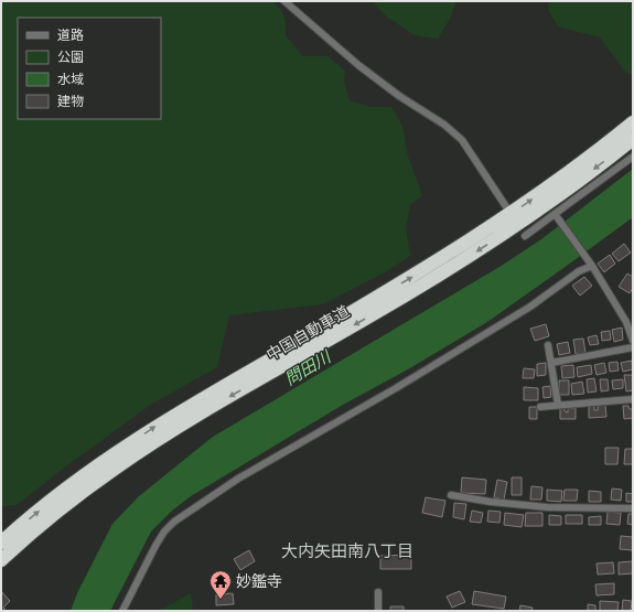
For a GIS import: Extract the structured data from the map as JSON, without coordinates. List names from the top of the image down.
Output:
{
  "streets": {
    "highway": ["中国自動車道"]
  },
  "districts": ["大内矢田南八丁目"],
  "water": ["問田川"],
  "places": {
    "temple": ["妙鑑寺"]
  },
  "legend": [
    "道路",
    "公園",
    "水域",
    "建物"
  ]
}
